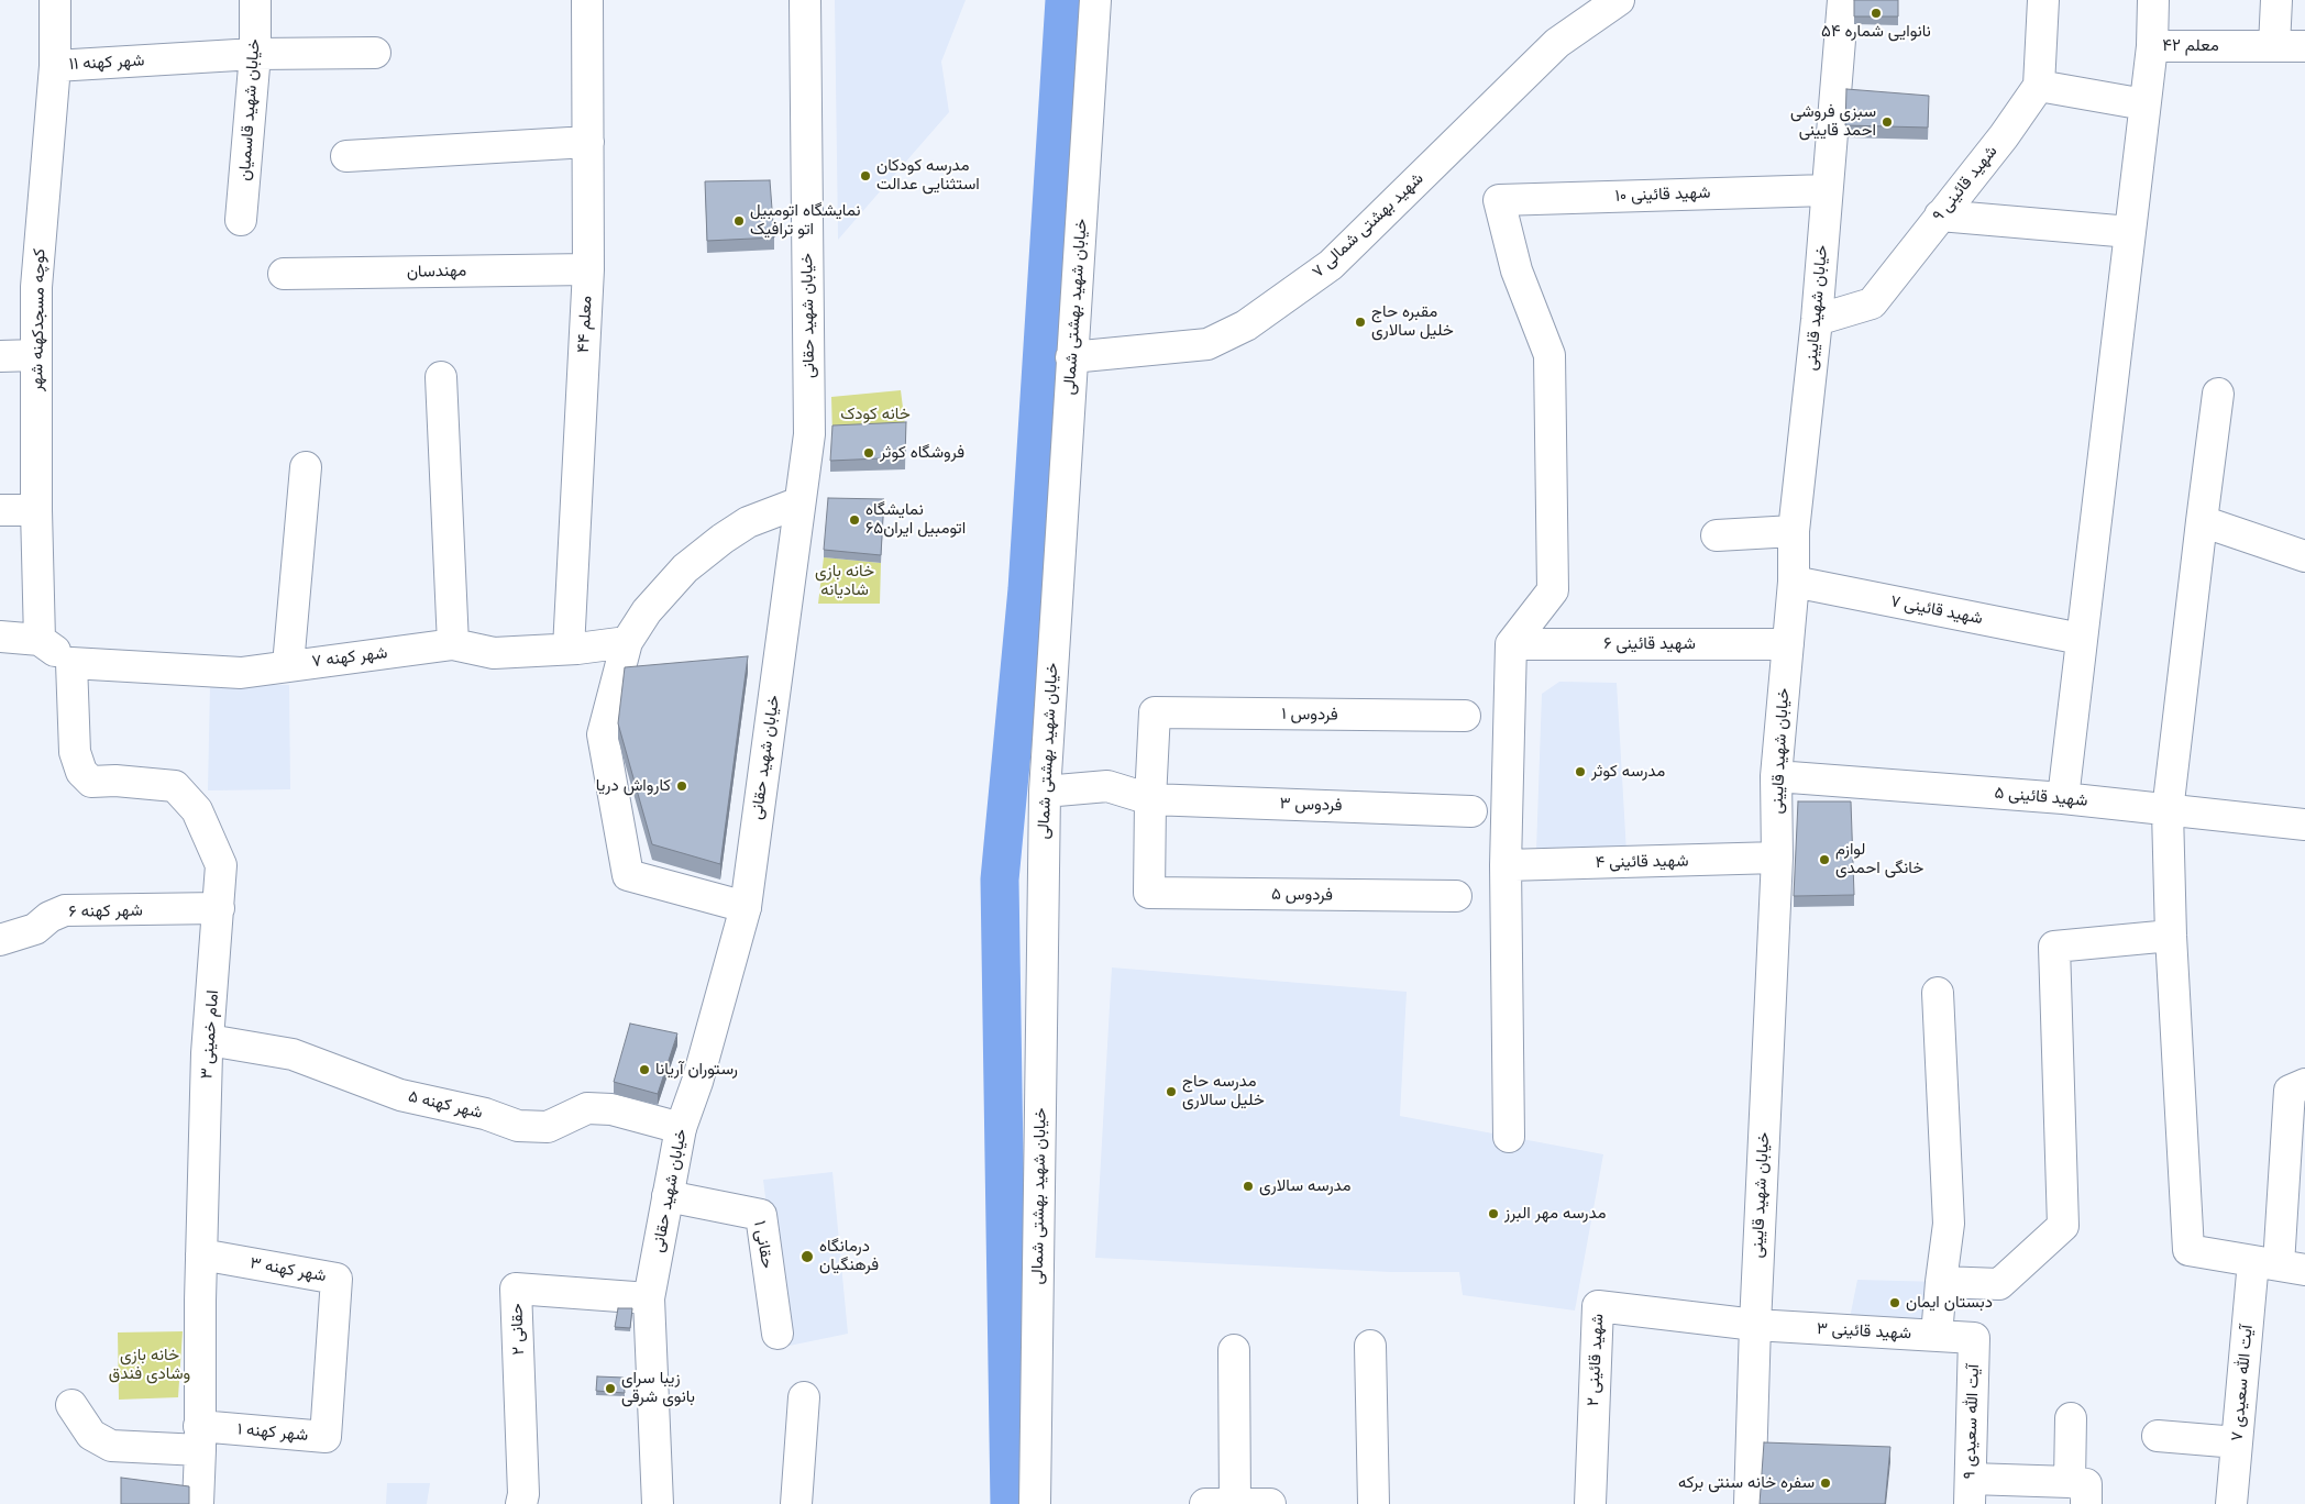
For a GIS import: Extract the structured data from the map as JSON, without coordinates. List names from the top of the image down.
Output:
{
  "streets": {
    "street": [
      "معلم ۴۲",
      "شهر کهنه ۱۱",
      "خیابان شهید قاسمیان",
      "شهید قائینی ۹",
      "شهید قائینی ۱۰",
      "شهید بهشتی شمالی ۷",
      "مهندسان",
      "خیابان شهید بهشتی شمالی",
      "خیابان شهید قایینی",
      "خیابان شهید حقانی",
      "کوچه مسجدکهنه شهر",
      "معلم ۴۴",
      "شهید قائینی ۷",
      "شهید قائینی ۶",
      "شهر کهنه ۷",
      "فردوس ۱",
      "شهید قائینی ۵",
      "فردوس ۳",
      "شهید قائینی ۴",
      "فردوس ۵",
      "شهر کهنه ۶",
      "امام خمینی ۳",
      "شهر کهنه ۵",
      "حقانی ۱",
      "شهر کهنه ۳",
      "حقانی ۲",
      "شهید قائینی ۳",
      "شهید قائینی ۲",
      "آیت الله سعیدی ۷",
      "آیت الله سعیدی ۹",
      "شهر کهنه ۱"
    ]
  },
  "crossings": [
    ["شهر کهنه ۱۱", "خیابان شهید قاسمیان"],
    ["شهر کهنه ۱۱", "کوچه مسجدکهنه شهر"],
    ["شهید قائینی ۹", "خیابان شهید قایینی"],
    ["شهید قائینی ۱۰", "خیابان شهید قایینی"],
    ["شهید قائینی ۱۰", "شهید قائینی ۶"],
    ["شهید بهشتی شمالی ۷", "خیابان شهید بهشتی شمالی"],
    ["مهندسان", "معلم ۴۴"],
    ["خیابان شهید بهشتی شمالی", "فردوس ۳"],
    ["خیابان شهید قایینی", "شهید قائینی ۷"],
    ["خیابان شهید قایینی", "شهید قائینی ۶"],
    ["خیابان شهید قایینی", "شهید قائینی ۵"],
    ["خیابان شهید قایینی", "شهید قائینی ۴"],
    ["خیابان شهید قایینی", "شهید قائینی ۳"],
    ["خیابان شهید قایینی", "شهید قائینی ۲"],
    ["خیابان شهید حقانی", "شهر کهنه ۵"],
    ["خیابان شهید حقانی", "حقانی ۱"],
    ["خیابان شهید حقانی", "حقانی ۲"],
    ["معلم ۴۴", "شهر کهنه ۷"],
    ["شهر کهنه ۷", "امام خمینی ۳"],
    ["فردوس ۱", "فردوس ۳"],
    ["فردوس ۱", "فردوس ۵"],
    ["فردوس ۳", "فردوس ۵"],
    ["شهر کهنه ۶", "امام خمینی ۳"],
    ["امام خمینی ۳", "شهر کهنه ۵"],
    ["امام خمینی ۳", "شهر کهنه ۳"],
    ["امام خمینی ۳", "شهر کهنه ۱"],
    ["شهر کهنه ۳", "شهر کهنه ۱"],
    ["شهید قائینی ۳", "شهید قائینی ۲"],
    ["شهید قائینی ۳", "آیت الله سعیدی ۹"]
  ],
  "parks": ["خانه کودک", "خانه بازی شادیانه", "خانه بازی وشادی فندق"],
  "places": [
    "نانوایی شماره ۵۴",
    "سبزی فروشی احمد قایینی",
    "مدرسه کودکان استثنایی عدالت",
    "نمایشگاه اتومبیل اتو ترافیک",
    "مقبره حاج خلیل سالاری",
    "فروشگاه کوثر",
    "نمایشگاه اتومبیل ایران۶۵",
    "مدرسه کوثر",
    "کارواش دریا",
    "لوازم خانگی احمدی",
    "رستوران آریانا",
    "مدرسه حاج خلیل سالاری",
    "مدرسه سالاری",
    "مدرسه مهر البرز",
    "درمانگاه فرهنگیان",
    "دبستان ایمان",
    "زیبا سرای بانوی شرقی",
    "سفره خانه سنتی برکه"
  ]
}
